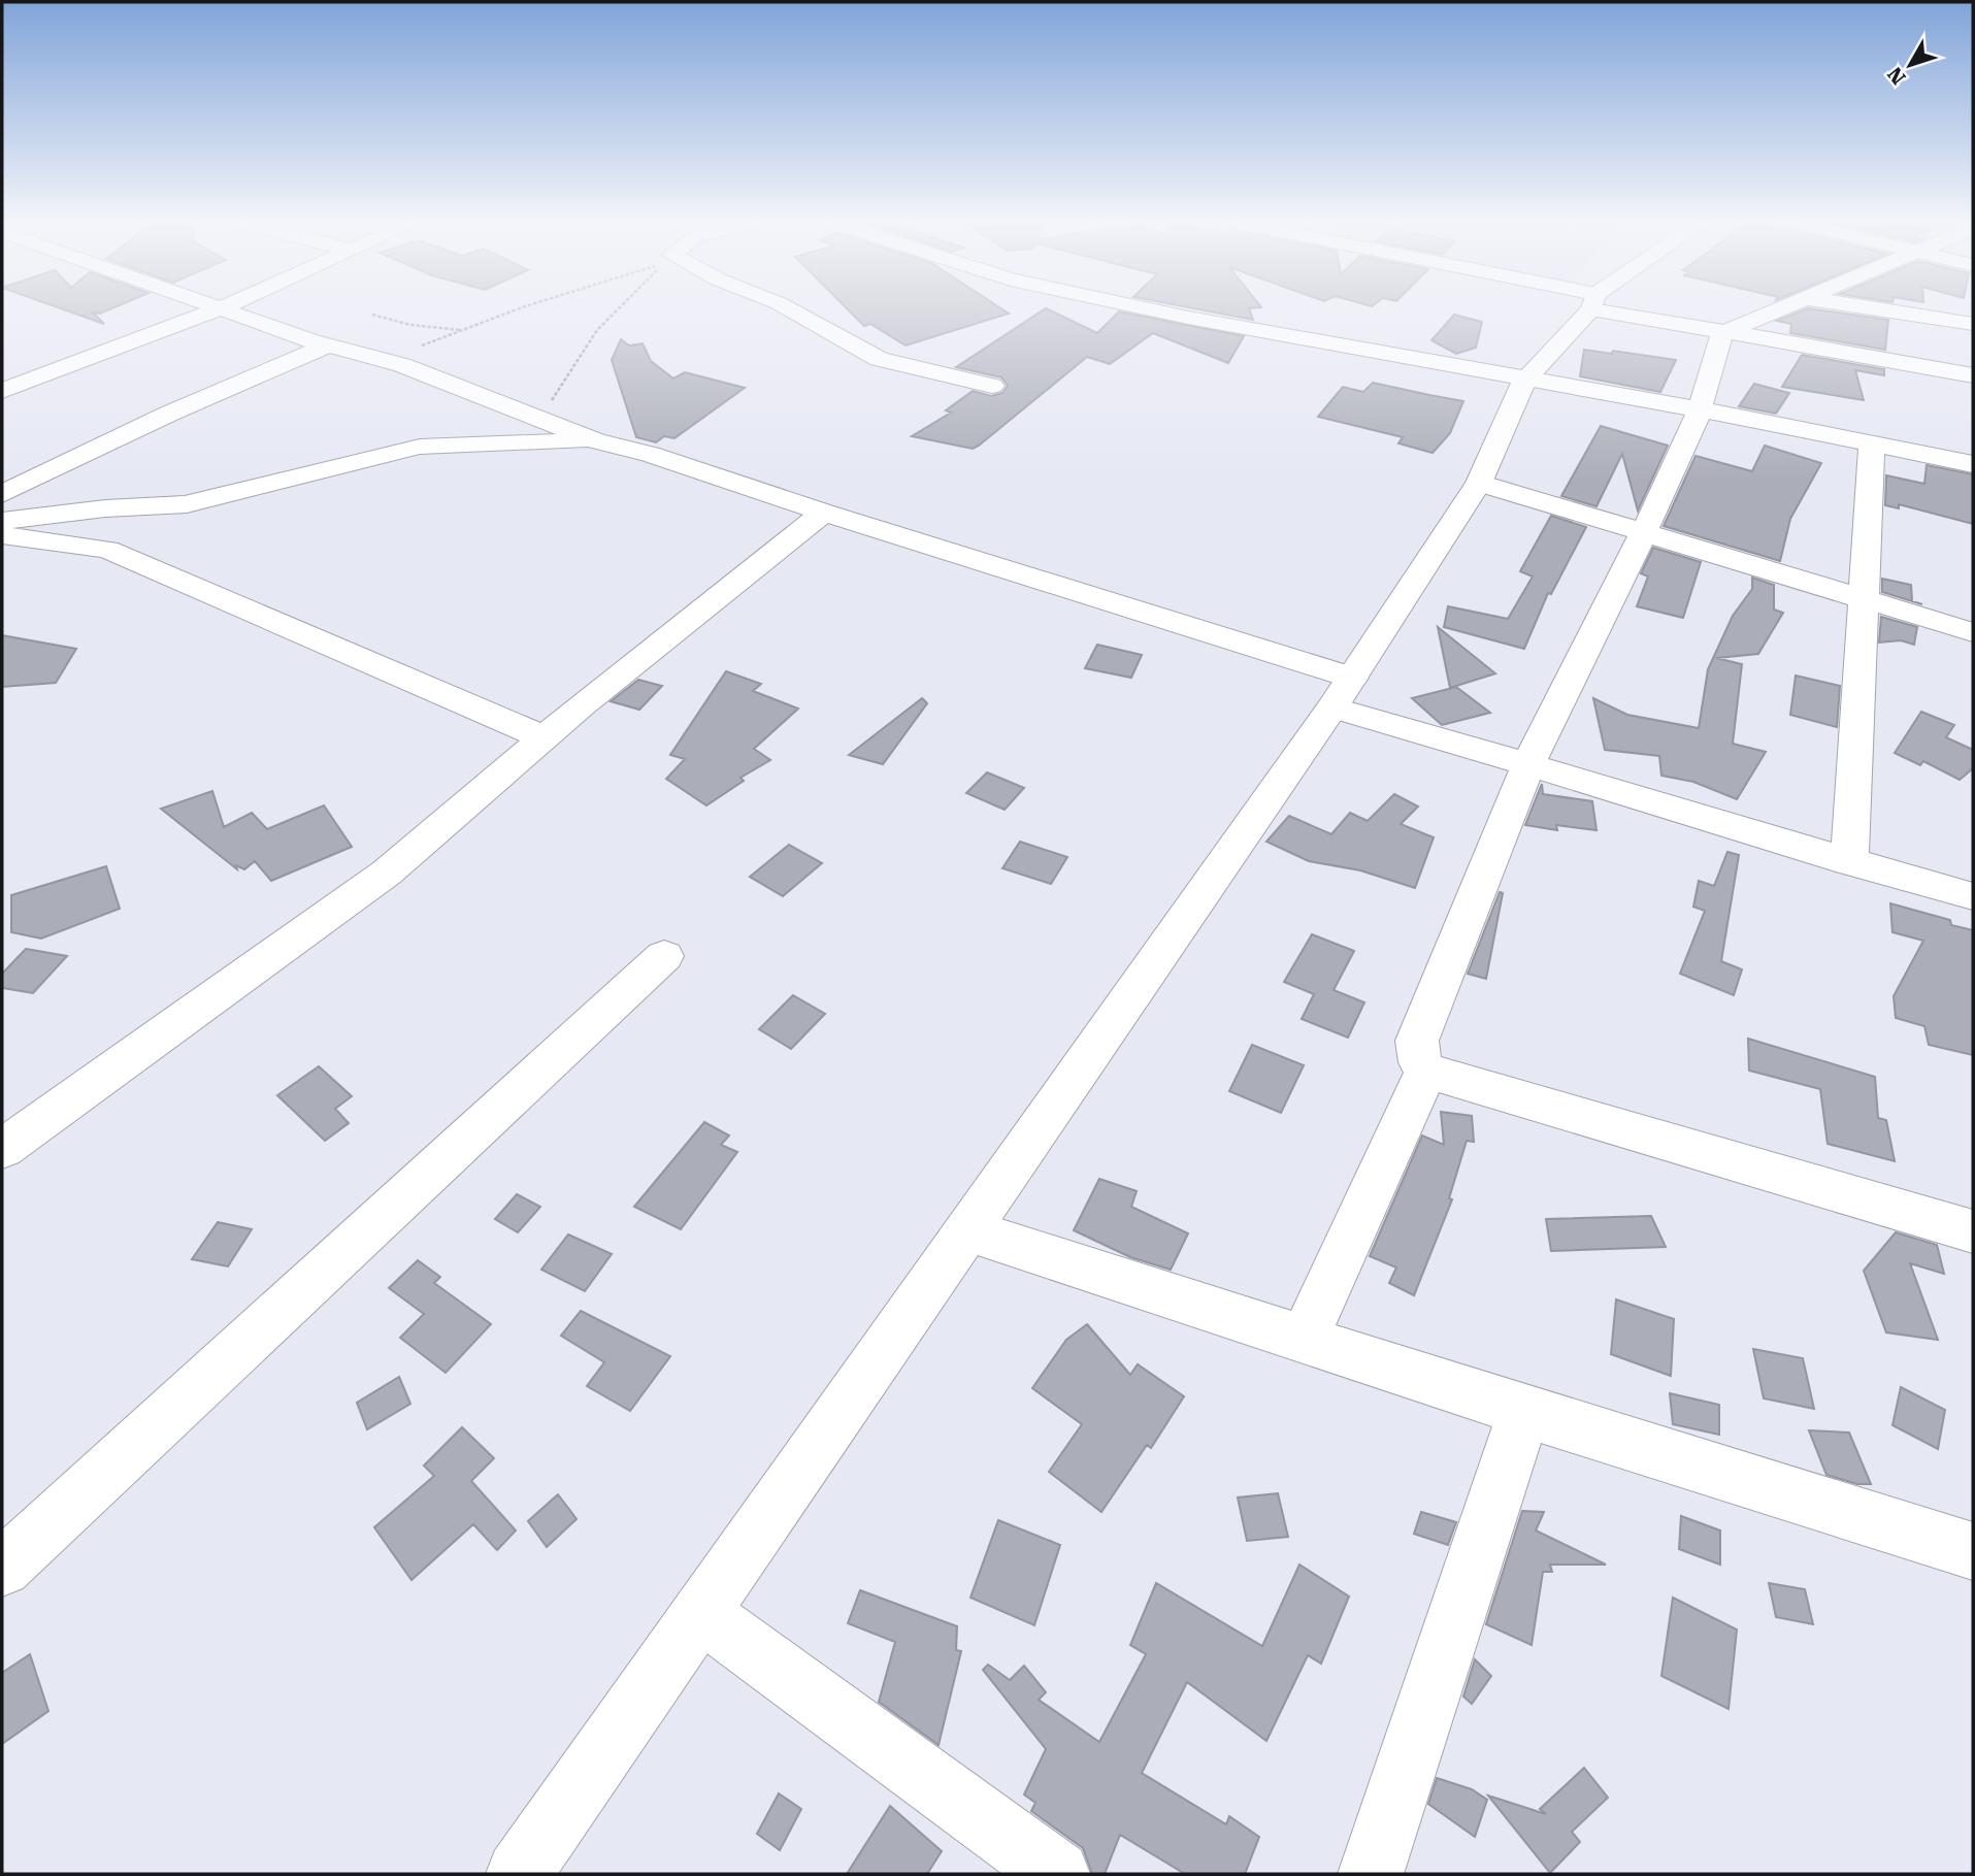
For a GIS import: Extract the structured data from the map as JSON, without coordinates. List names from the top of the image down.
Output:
{
  "north": "bottom left"
}
